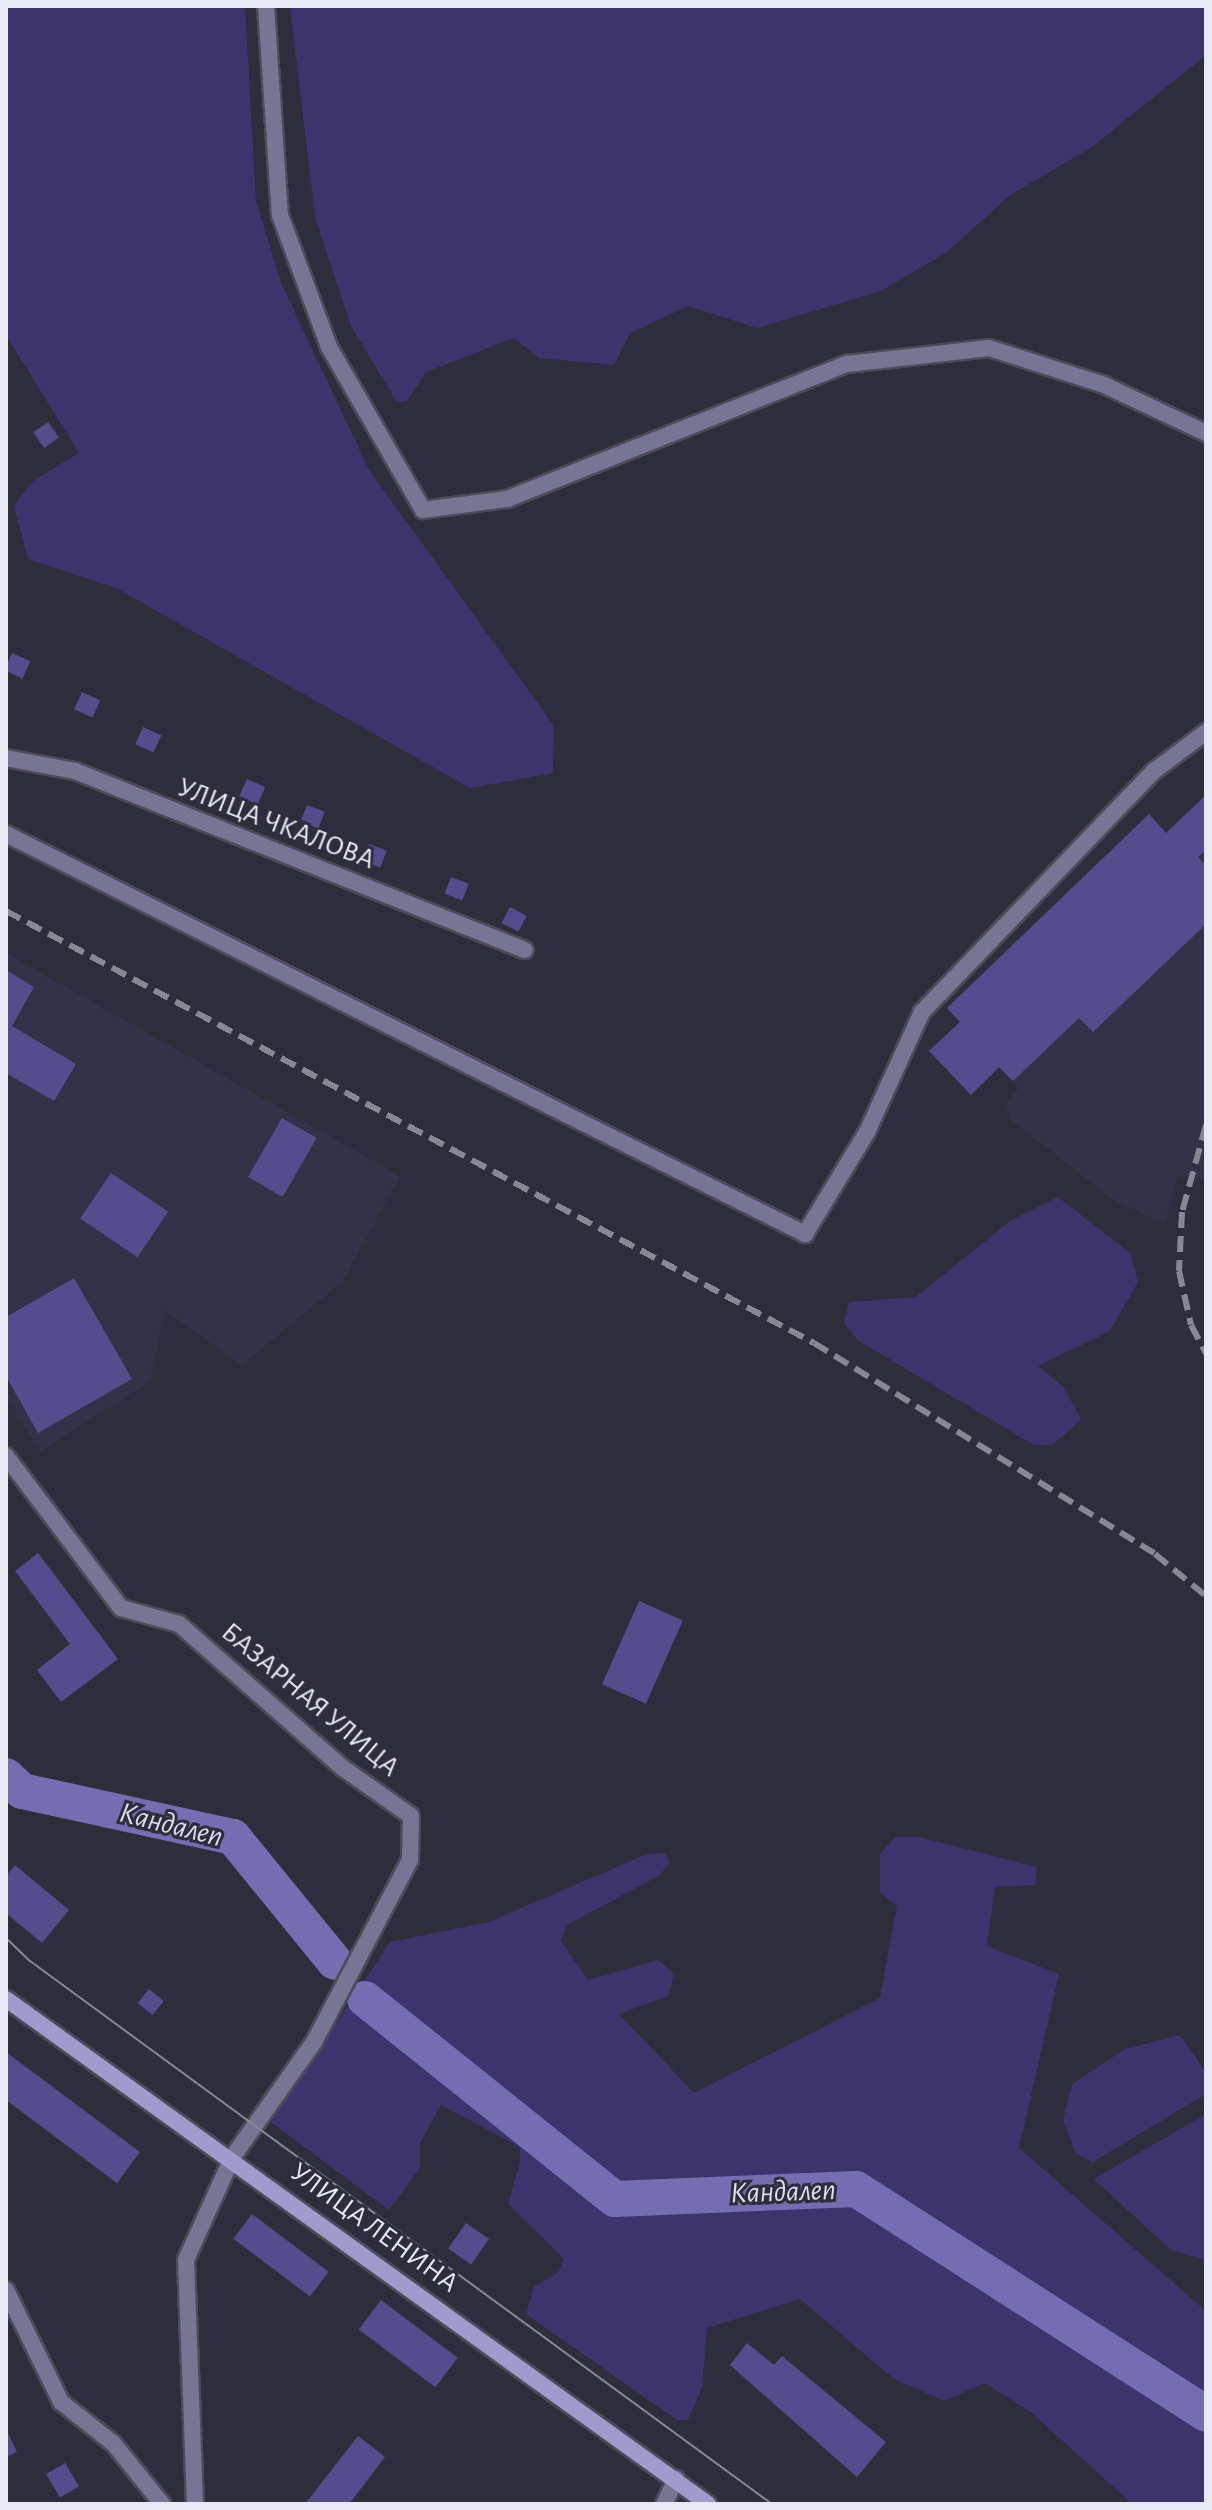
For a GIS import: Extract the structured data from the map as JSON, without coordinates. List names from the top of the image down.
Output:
{
  "streets": {
    "main road": ["УЛИЦА ЛЕНИНА"],
    "street": ["УЛИЦА ЧКАЛОВА", "БАЗАРНАЯ УЛИЦА"]
  },
  "crossings": [
    ["БАЗАРНАЯ УЛИЦА", "УЛИЦА ЛЕНИНА"]
  ],
  "water": ["Кандалеп"]
}
